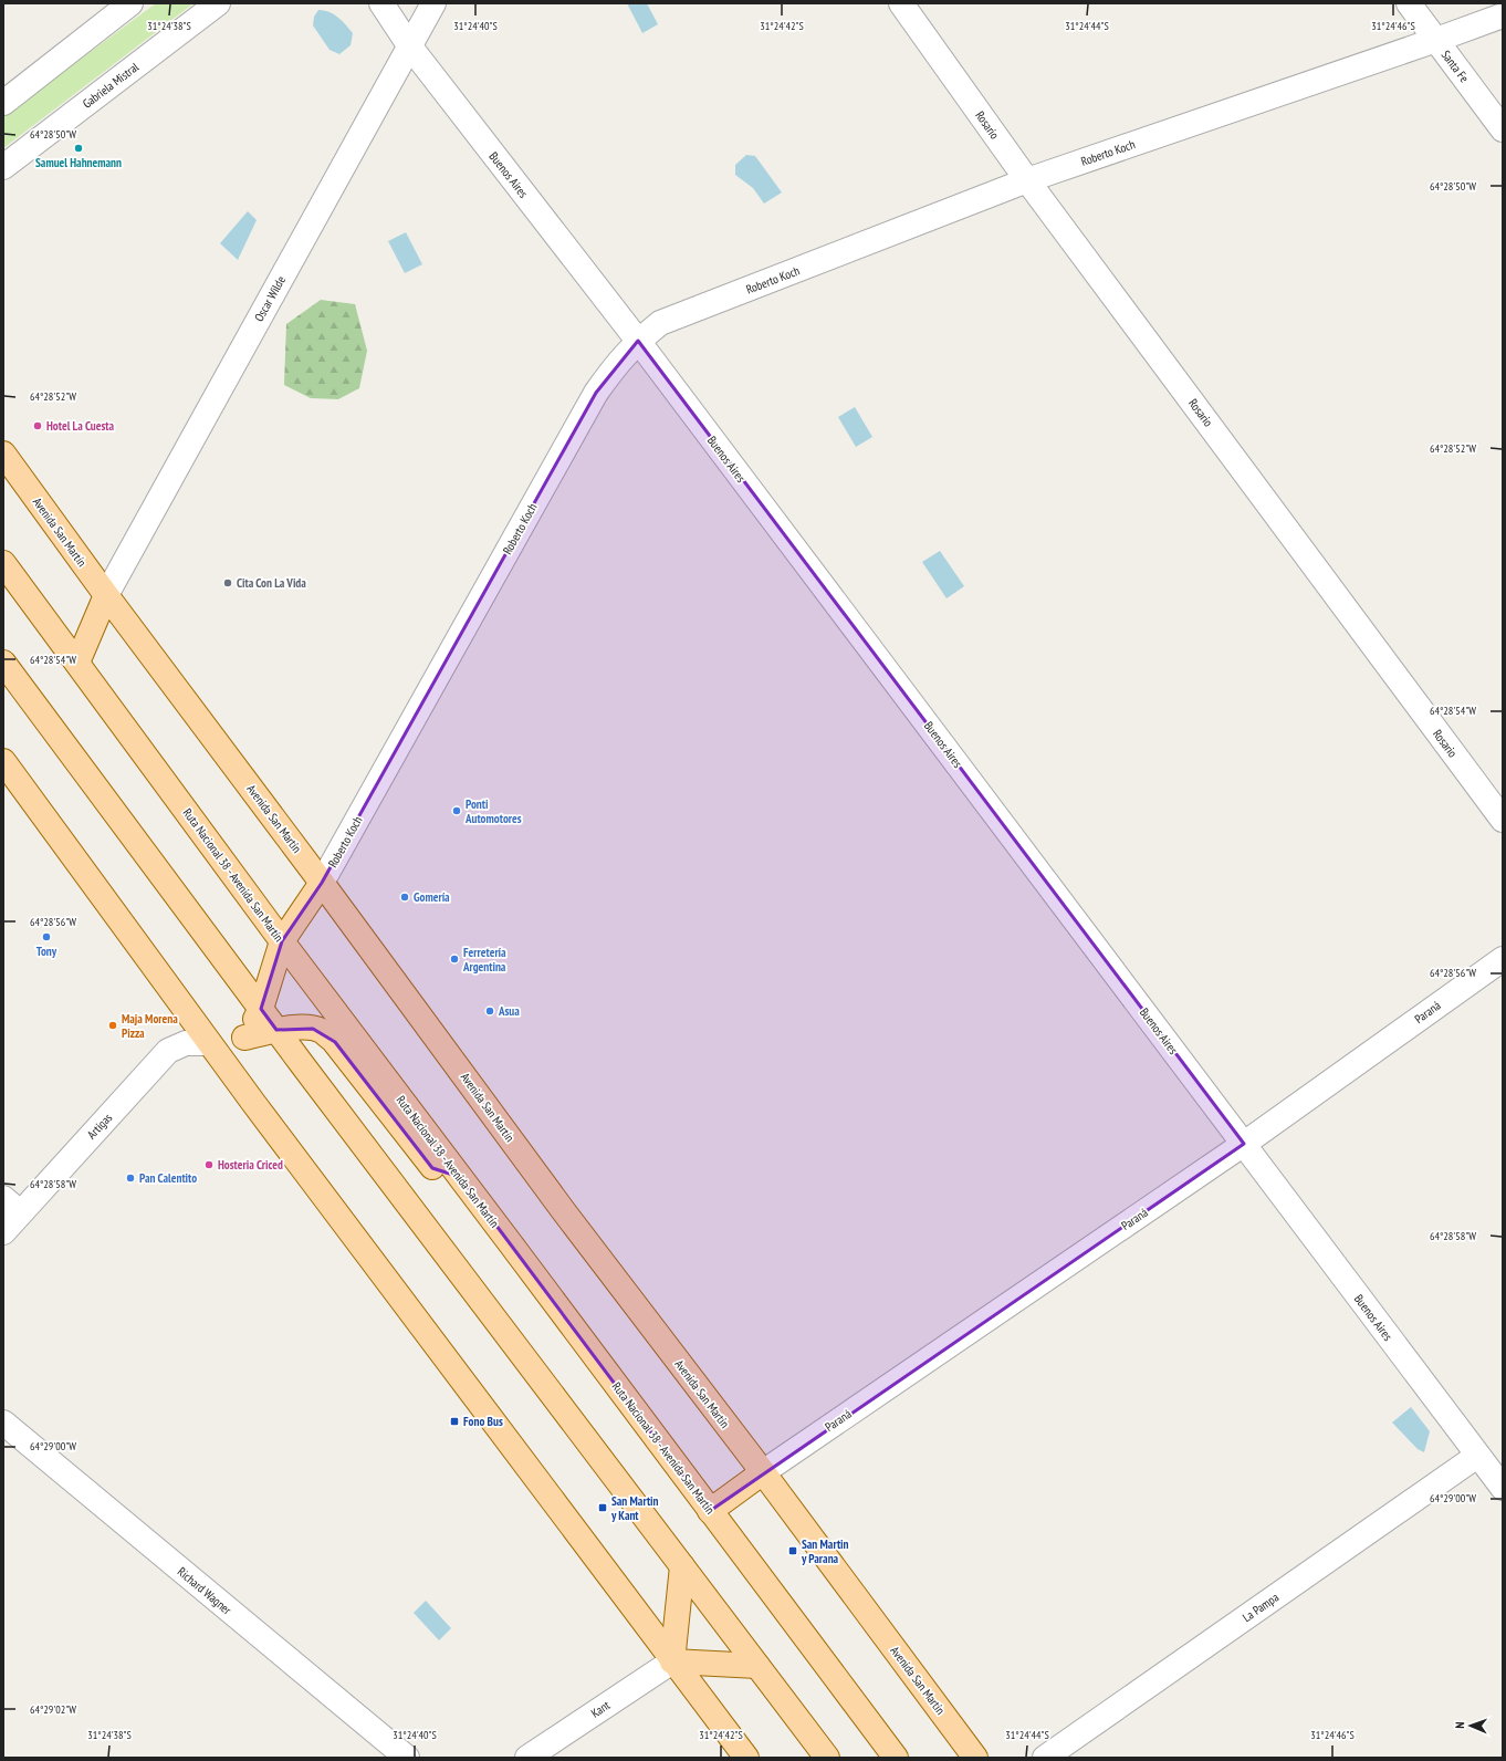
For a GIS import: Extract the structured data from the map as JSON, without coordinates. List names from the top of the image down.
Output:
{
  "streets": {
    "main road": ["Avenida San Martín", "Ruta Nacional 38 - Avenida San Martín"],
    "street": [
      "Santa Fe",
      "Gabriela Mistral",
      "Rosario",
      "Roberto Koch",
      "Buenos Aires",
      "Oscar Wilde",
      "Paraná",
      "Artigas",
      "Richard Wagner",
      "La Pampa",
      "Kant"
    ]
  },
  "crossings": [
    ["Santa Fe", "Roberto Koch"],
    ["Rosario", "Roberto Koch"],
    ["Roberto Koch", "Buenos Aires"],
    ["Roberto Koch", "Avenida San Martín"],
    ["Buenos Aires", "Oscar Wilde"],
    ["Buenos Aires", "Paraná"],
    ["Buenos Aires", "La Pampa"],
    ["Oscar Wilde", "Avenida San Martín"],
    ["Avenida San Martín", "Paraná"]
  ],
  "places": {
    "other": [
      "Samuel Hahnemann",
      "Hotel La Cuesta",
      "Cita Con La Vida",
      "Ponti Automotores",
      "Gomería",
      "Tony",
      "Ferretería Argentina",
      "Asua",
      "Maja Morena Pizza",
      "Hosteria Criced",
      "Pan Calentito"
    ],
    "transit": ["Fono Bus", "San Martin y Kant", "San Martin y Parana"]
  },
  "north": "left",
  "coordinates": [
    "31°24'38\"S",
    "31°24'40\"S",
    "31°24'42\"S",
    "31°24'44\"S",
    "31°24'46\"S",
    "64°28'50\"W",
    "64°28'52\"W",
    "64°28'54\"W",
    "64°28'56\"W",
    "64°28'58\"W",
    "64°29'00\"W",
    "64°29'02\"W"
  ]
}
